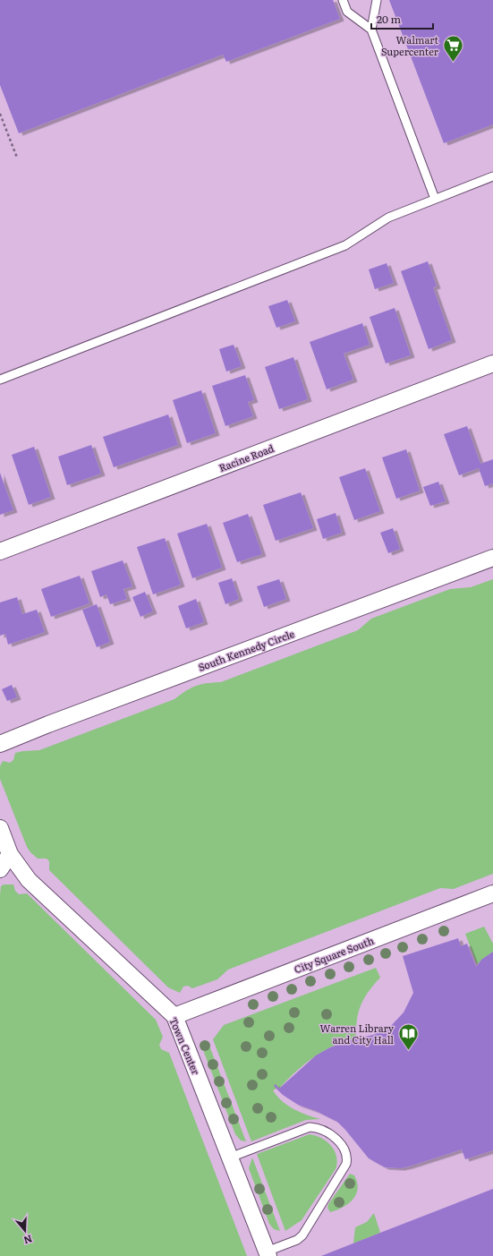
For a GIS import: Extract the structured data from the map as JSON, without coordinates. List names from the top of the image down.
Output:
{
  "streets": {
    "street": [
      "Racine Road",
      "South Kennedy Circle",
      "City Square South",
      "Town Center"
    ]
  },
  "crossings": [
    ["City Square South", "Town Center"]
  ],
  "places": {
    "supermarket": ["Walmart Supercenter"],
    "library": ["Warren Library and City Hall"]
  },
  "scale_bar": "20 m",
  "north": "bottom"
}
